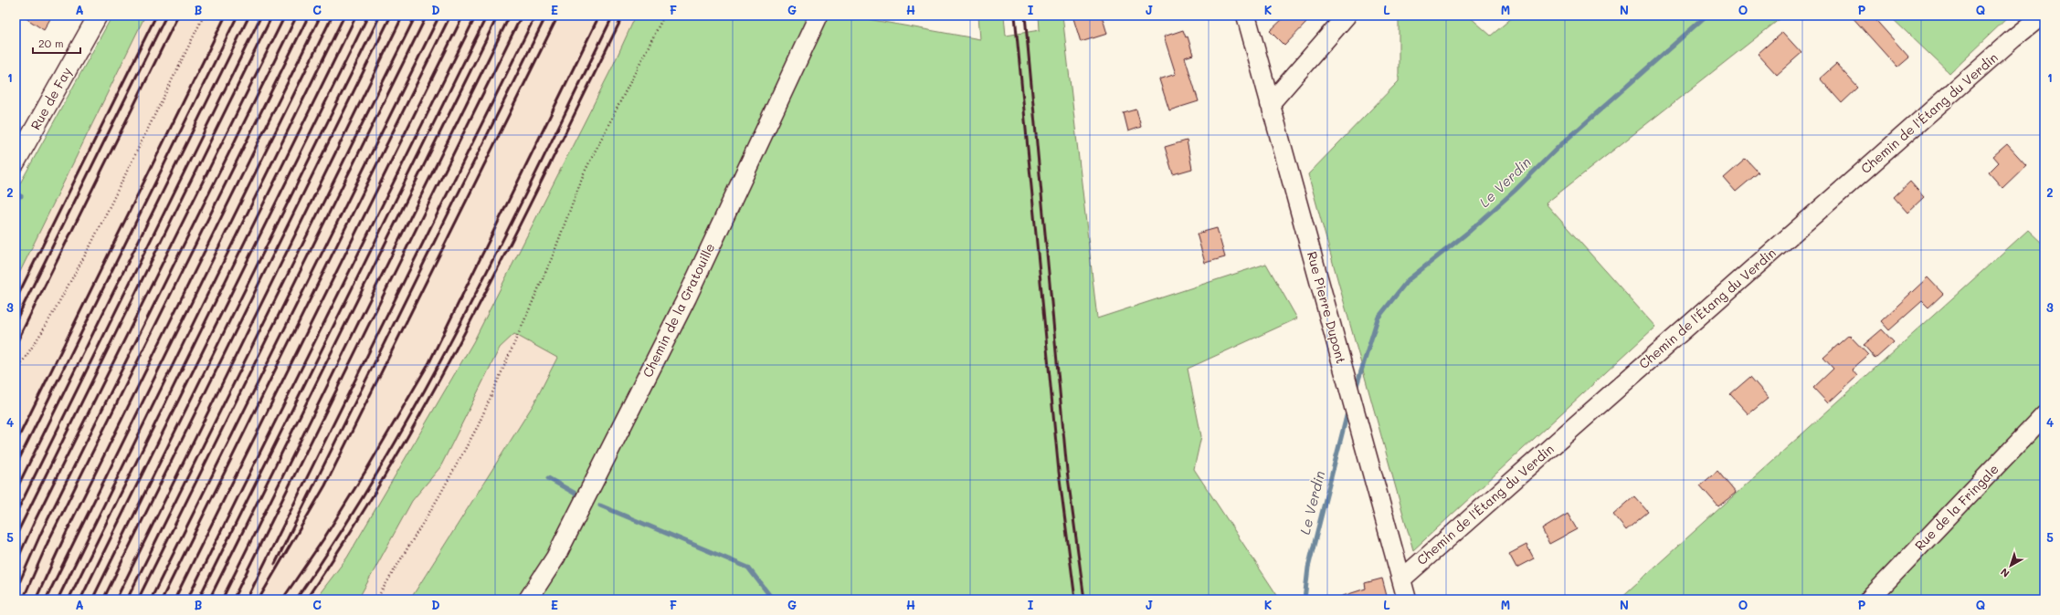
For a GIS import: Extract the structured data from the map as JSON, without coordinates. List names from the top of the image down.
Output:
{
  "streets": {
    "street": [
      "Rue de Fay",
      "Chemin de l'Étang du Verdin",
      "Rue Pierre Dupont",
      "Chemin de la Gratouille",
      "Rue de la Fringale"
    ]
  },
  "crossings": [
    ["Chemin de l'Étang du Verdin", "Rue Pierre Dupont"]
  ],
  "water": ["Le Verdin"],
  "scale_bar": "20 m",
  "north": "bottom left",
  "grid": {
    "columns": [
      "A",
      "B",
      "C",
      "D",
      "E",
      "F",
      "G",
      "H",
      "I",
      "J",
      "K",
      "L",
      "M",
      "N",
      "O",
      "P",
      "Q"
    ],
    "rows": [
      "1",
      "2",
      "3",
      "4",
      "5"
    ]
  }
}
